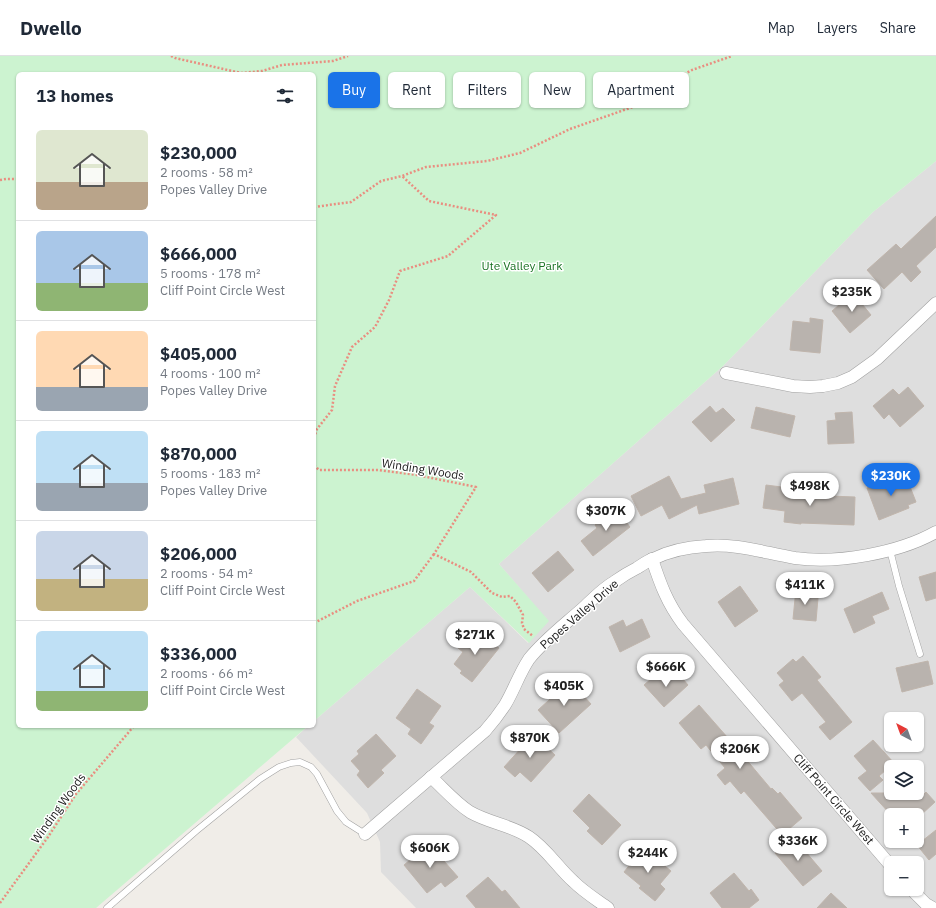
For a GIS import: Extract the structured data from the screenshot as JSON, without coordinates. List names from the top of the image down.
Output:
{
  "streets": {
    "street": ["Popes Valley Drive", "Cliff Point Circle West"],
    "path": ["Winding Woods"]
  },
  "crossings": [
    ["Popes Valley Drive", "Cliff Point Circle West"]
  ],
  "parks": ["Ute Valley Park"],
  "north": "top left",
  "page": {
    "header": "Dwello",
    "nav": ["Map", "Layers", "Share"],
    "chip": [
      "Buy",
      "Rent",
      "Filters",
      "New",
      "Apartment"
    ],
    "heading": "13 homes",
    "list": [
      {
        "name": "$230,000",
        "note": "2 rooms · 58 m² · Popes Valley Drive"
      },
      {
        "name": "$666,000",
        "note": "5 rooms · 178 m² · Cliff Point Circle West"
      },
      {
        "name": "$405,000",
        "note": "4 rooms · 100 m² · Popes Valley Drive"
      },
      {
        "name": "$870,000",
        "note": "5 rooms · 183 m² · Popes Valley Drive"
      },
      {
        "name": "$206,000",
        "note": "2 rooms · 54 m² · Cliff Point Circle West"
      },
      {
        "name": "$336,000",
        "note": "2 rooms · 66 m² · Cliff Point Circle West"
      }
    ],
    "price": [
      "$235K",
      "$230K",
      "$498K",
      "$307K",
      "$411K",
      "$271K",
      "$666K",
      "$405K",
      "$870K",
      "$206K",
      "$336K",
      "$606K",
      "$244K"
    ],
    "map_buttons": ["+", "−"]
  }
}
